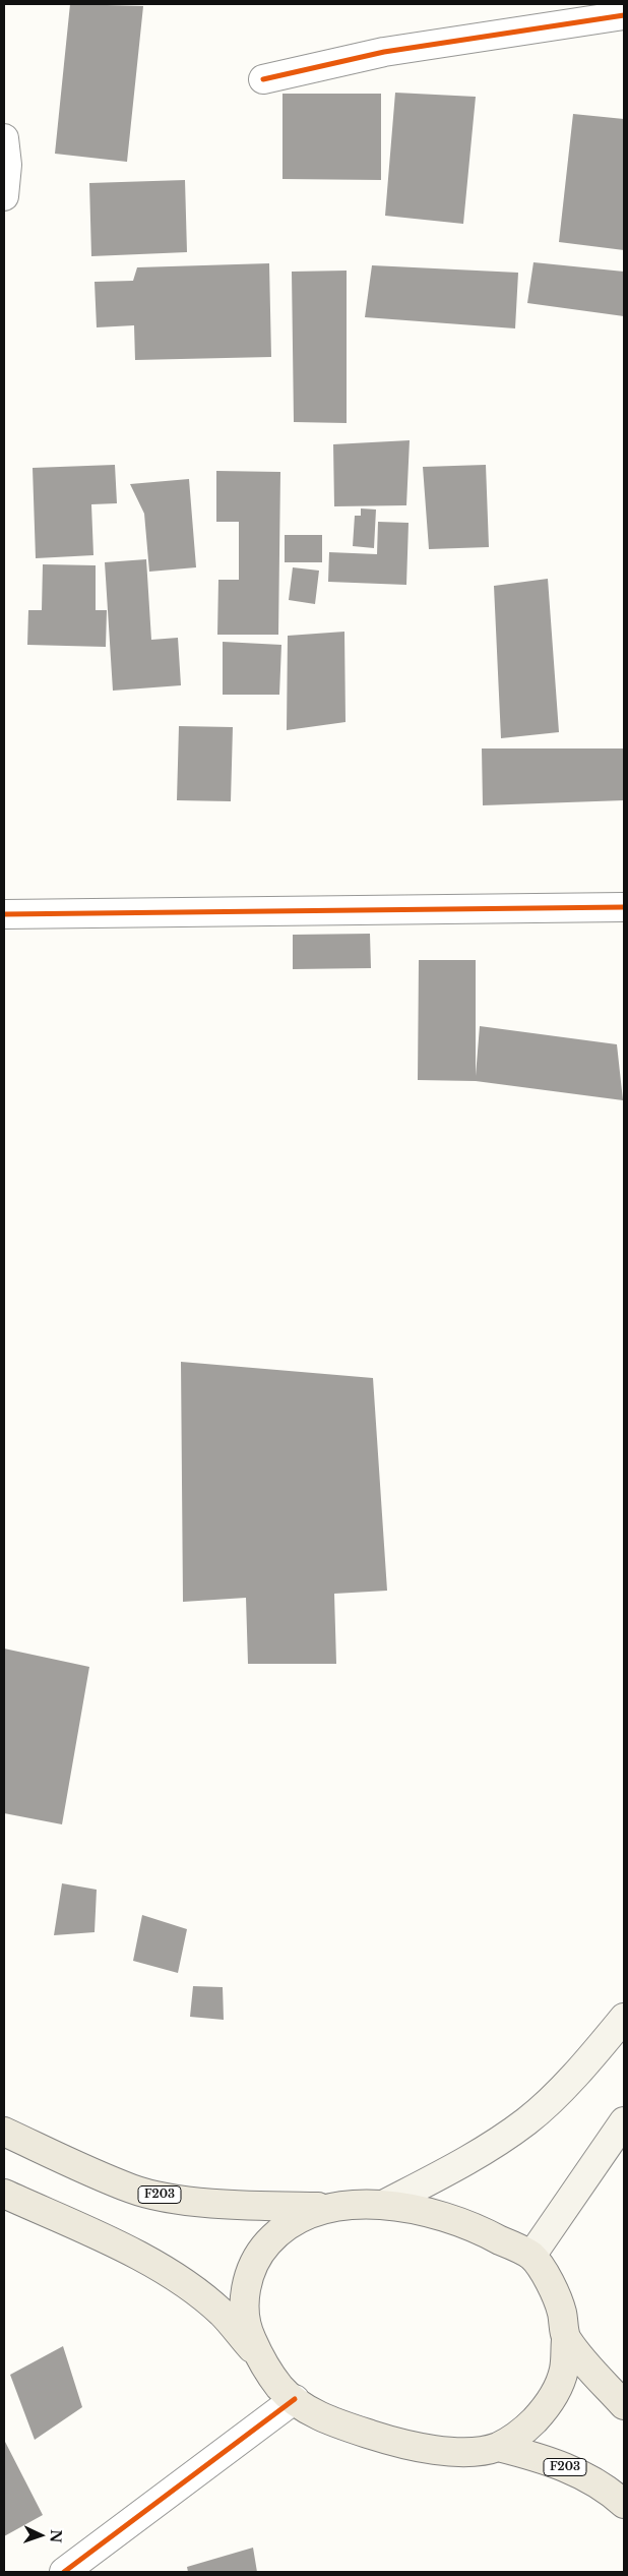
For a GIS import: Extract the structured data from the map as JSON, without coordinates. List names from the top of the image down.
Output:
{
  "streets": {
    "main road": ["F203"]
  },
  "north": "right"
}
